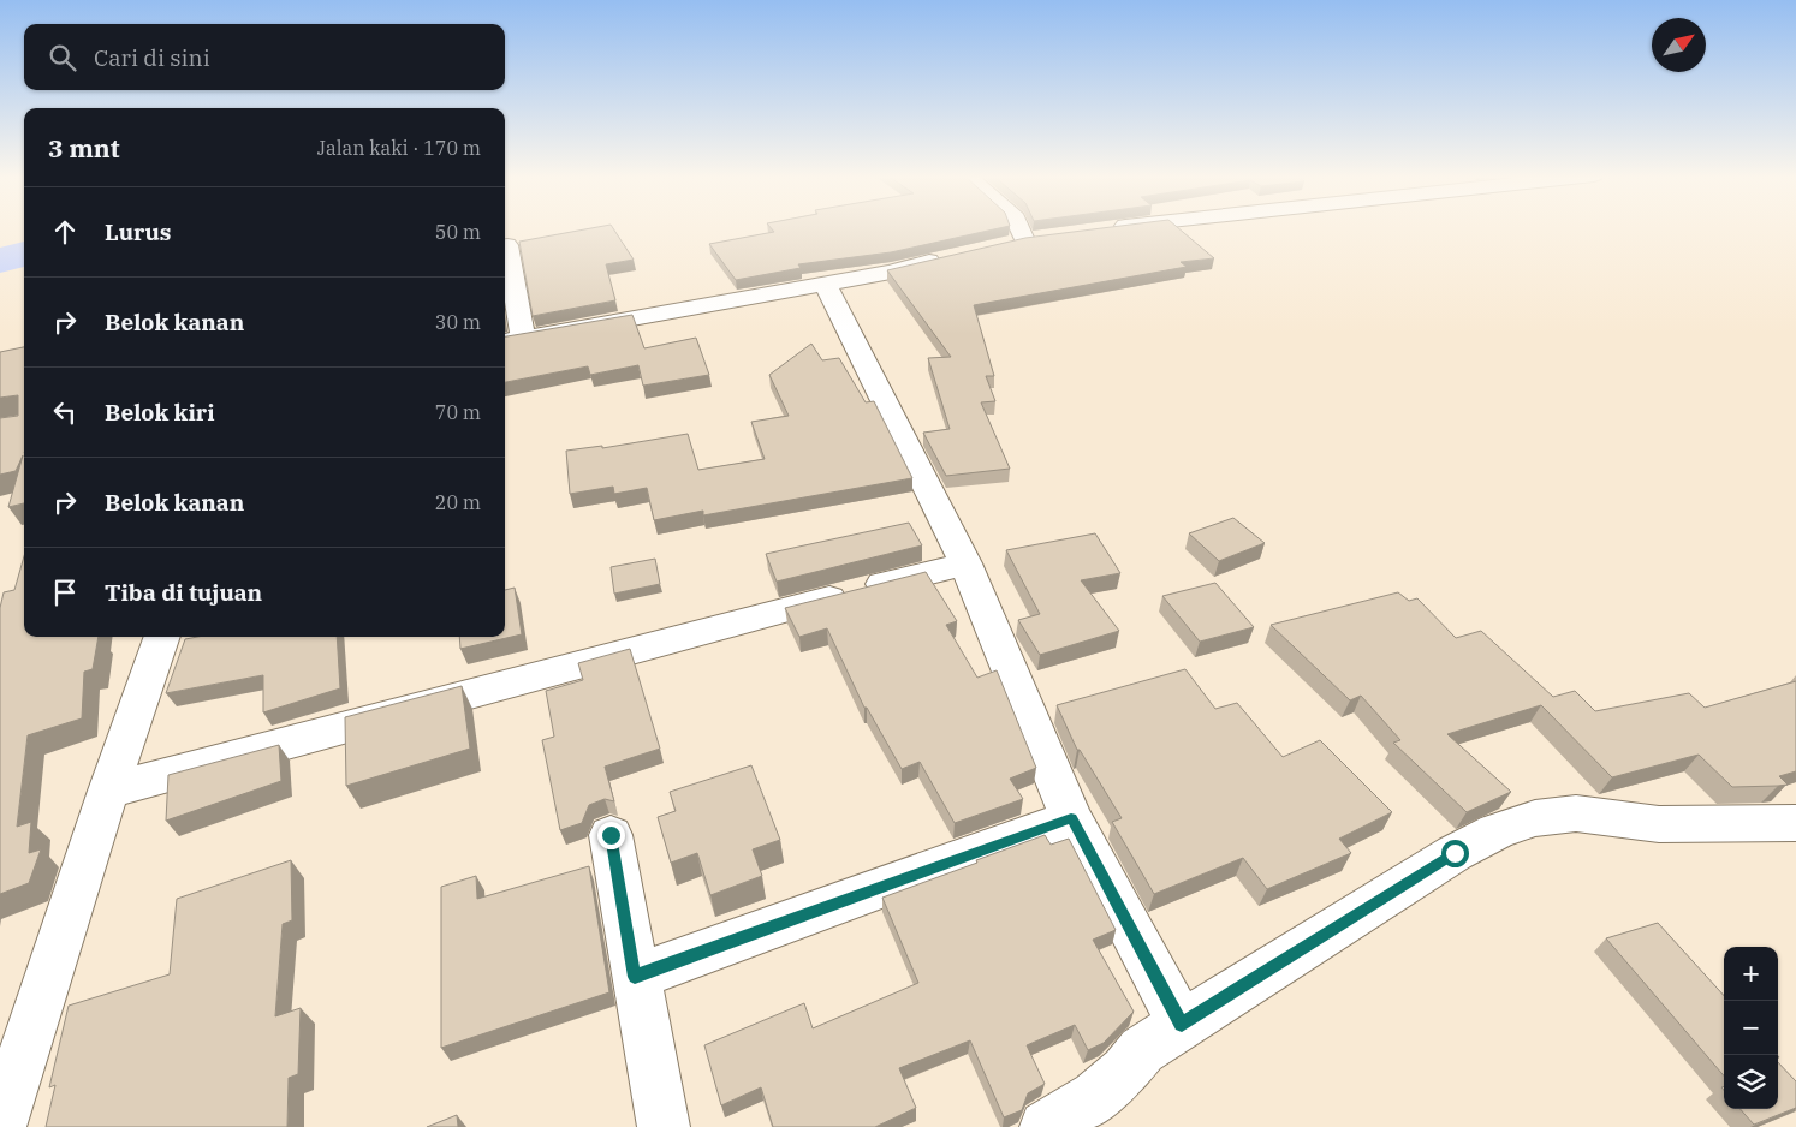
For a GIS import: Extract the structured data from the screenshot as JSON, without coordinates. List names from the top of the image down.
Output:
{
  "north": "top right",
  "page": {
    "search": "Cari di sini",
    "heading": ["3 mnt", "Jalan kaki · 170 m"],
    "list": [
      ["Lurus", "50 m"],
      ["Belok kanan", "30 m"],
      ["Belok kiri", "70 m"],
      ["Belok kanan", "20 m"],
      "Tiba di tujuan"
    ],
    "map_buttons": ["+", "−"]
  }
}
